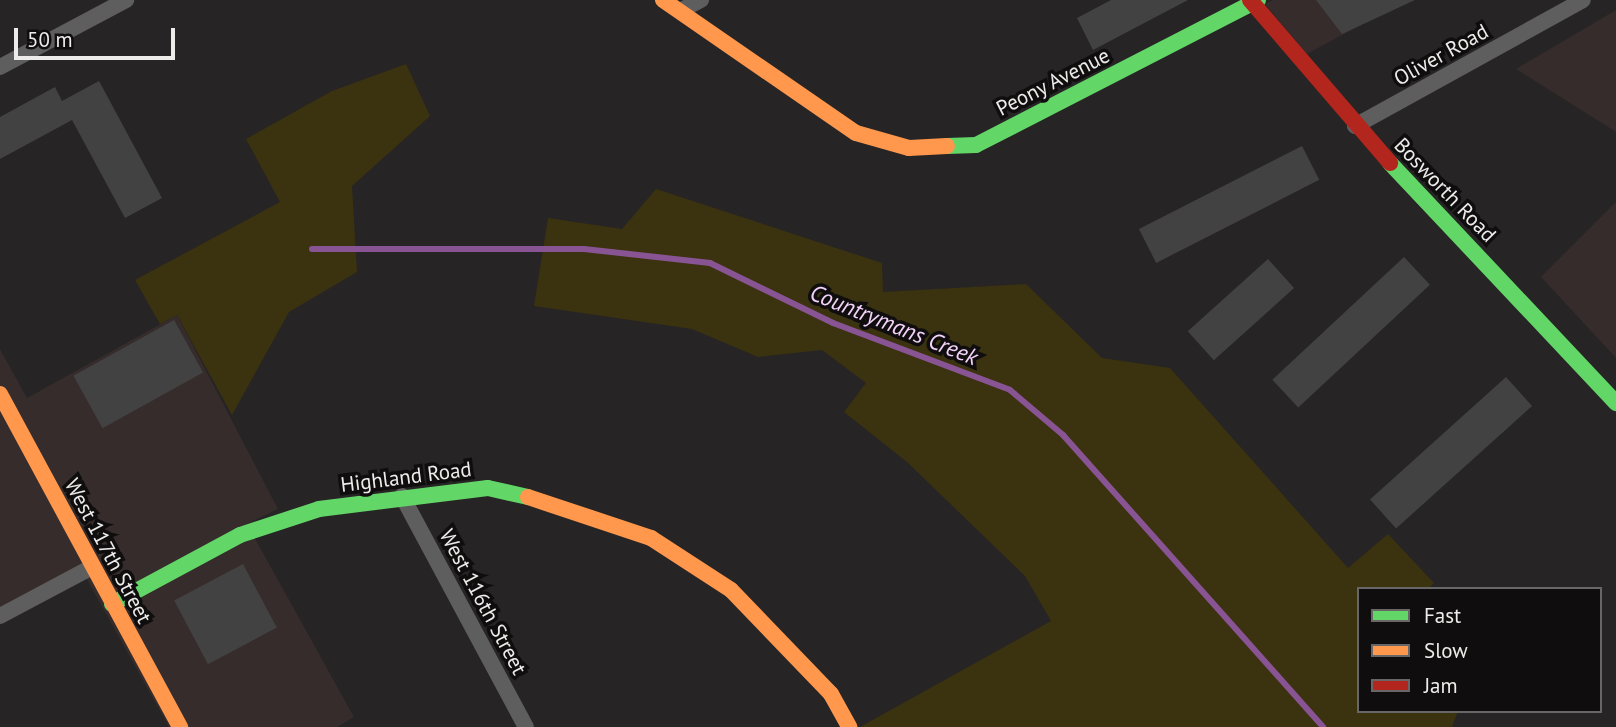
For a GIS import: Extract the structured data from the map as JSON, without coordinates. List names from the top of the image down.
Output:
{
  "streets": {
    "street": [
      "Oliver Road",
      "Peony Avenue",
      "Bosworth Road",
      "Highland Road",
      "West 117th Street",
      "West 116th Street"
    ]
  },
  "crossings": [
    ["Oliver Road", "Bosworth Road"],
    ["Peony Avenue", "Bosworth Road"],
    ["Highland Road", "West 117th Street"],
    ["Highland Road", "West 116th Street"]
  ],
  "water": ["Countrymans Creek"],
  "legend": ["Fast", "Slow", "Jam"],
  "scale_bar": "50 m"
}
